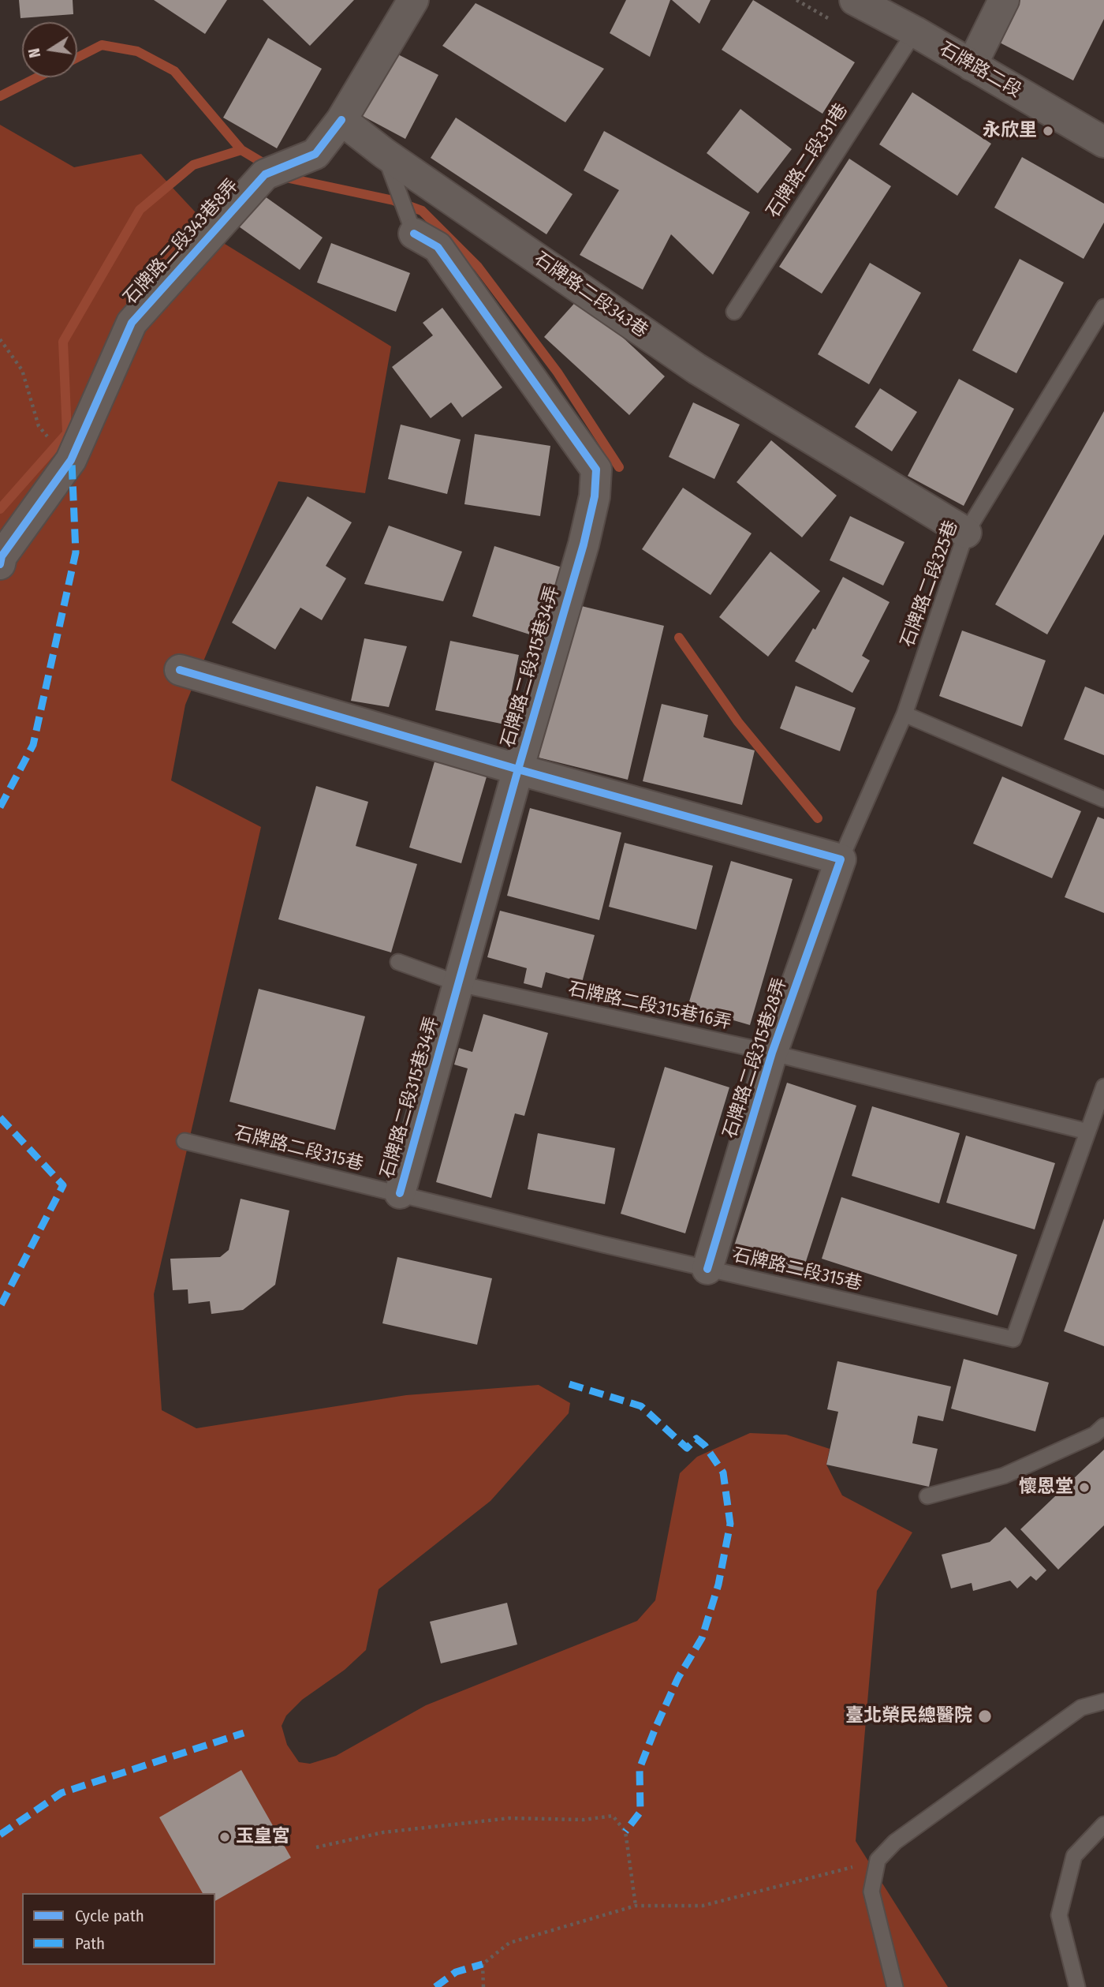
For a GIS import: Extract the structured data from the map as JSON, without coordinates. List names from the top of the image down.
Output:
{
  "streets": {
    "street": [
      "石牌路二段",
      "石牌路二段343巷8弄",
      "石牌路二段343巷",
      "石牌路二段315巷34弄",
      "石牌路二段315巷28弄"
    ],
    "lane": [
      "石牌路二段331巷",
      "石牌路二段325巷",
      "石牌路二段315巷16弄",
      "石牌路二段315巷"
    ]
  },
  "crossings": [
    ["石牌路二段", "石牌路二段331巷"],
    ["石牌路二段343巷8弄", "石牌路二段343巷"],
    ["石牌路二段343巷", "石牌路二段325巷"],
    ["石牌路二段325巷", "石牌路二段315巷28弄"],
    ["石牌路二段315巷34弄", "石牌路二段315巷16弄"],
    ["石牌路二段315巷34弄", "石牌路二段315巷"],
    ["石牌路二段315巷16弄", "石牌路二段315巷28弄"],
    ["石牌路二段315巷16弄", "石牌路二段315巷"],
    ["石牌路二段315巷28弄", "石牌路二段315巷"]
  ],
  "places": [
    "永欣里",
    "懷恩堂",
    "臺北榮民總醫院",
    "玉皇宮"
  ],
  "legend": ["Cycle path", "Path"],
  "north": "left"
}
